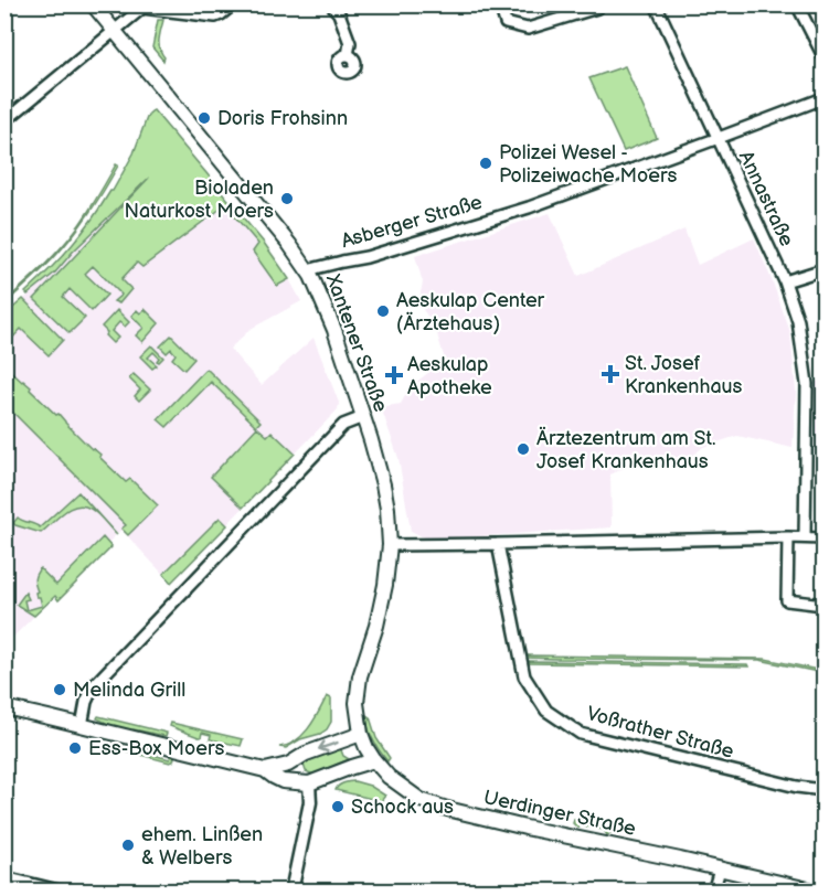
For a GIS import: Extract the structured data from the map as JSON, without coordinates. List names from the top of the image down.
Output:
{
  "streets": {
    "main road": ["Xantener Straße", "Uerdinger Straße"],
    "street": ["Annastraße", "Asberger Straße", "Voßrather Straße"]
  },
  "crossings": [
    ["Annastraße", "Asberger Straße"],
    ["Asberger Straße", "Xantener Straße"],
    ["Xantener Straße", "Uerdinger Straße"]
  ],
  "places": {
    "other": [
      "Doris Frohsinn",
      "Polizei Wesel - Polizeiwache Moers",
      "Bioladen Naturkost Moers",
      "Aeskulap Center (Ärztehaus)",
      "Ärztezentrum am St. Josef Krankenhaus",
      "Melinda Grill",
      "Ess-Box Moers",
      "Schock aus",
      "ehem. Linßen & Welbers"
    ],
    "health": ["St. Josef Krankenhaus", "Aeskulap Apotheke"]
  }
}
